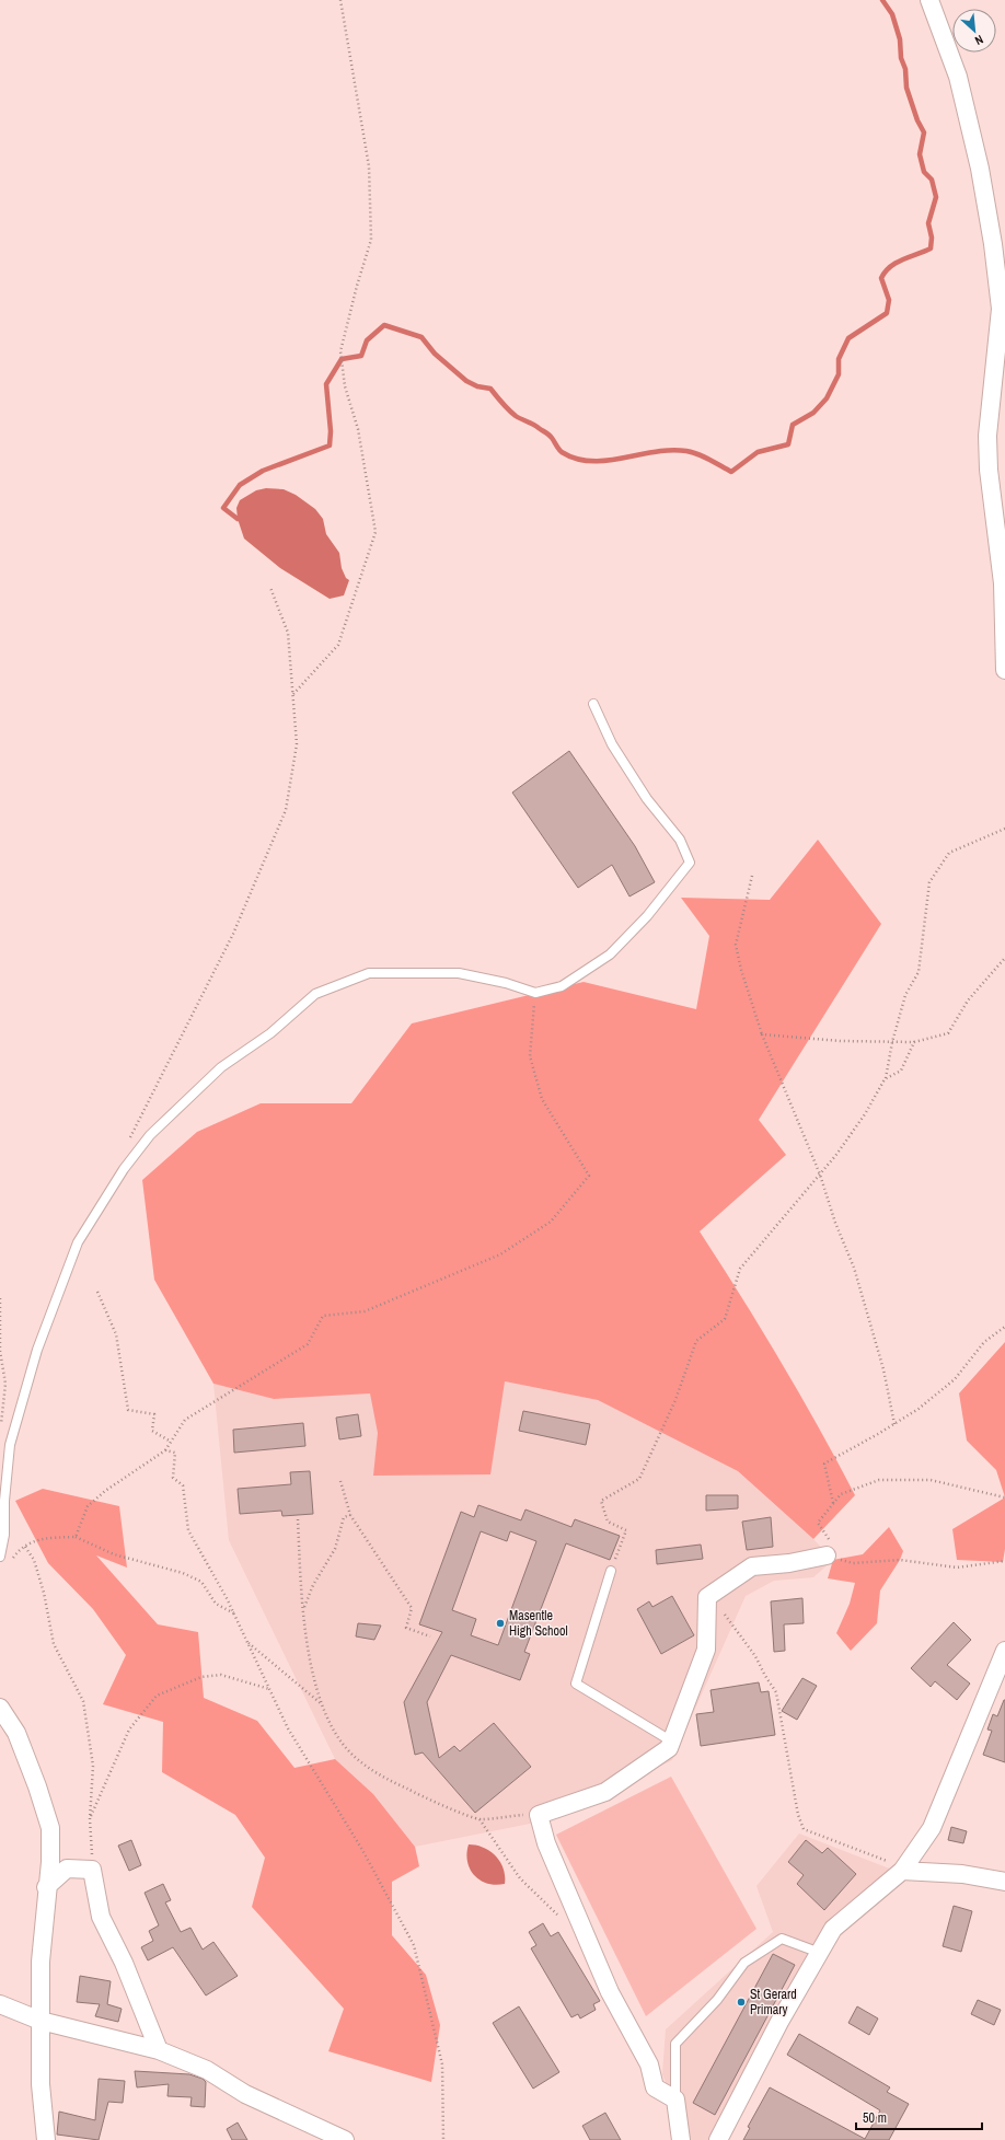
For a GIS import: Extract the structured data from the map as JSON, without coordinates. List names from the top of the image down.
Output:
{
  "places": ["Masentle High School", "St Gerard Primary"],
  "scale_bar": "50 m",
  "north": "bottom right"
}
